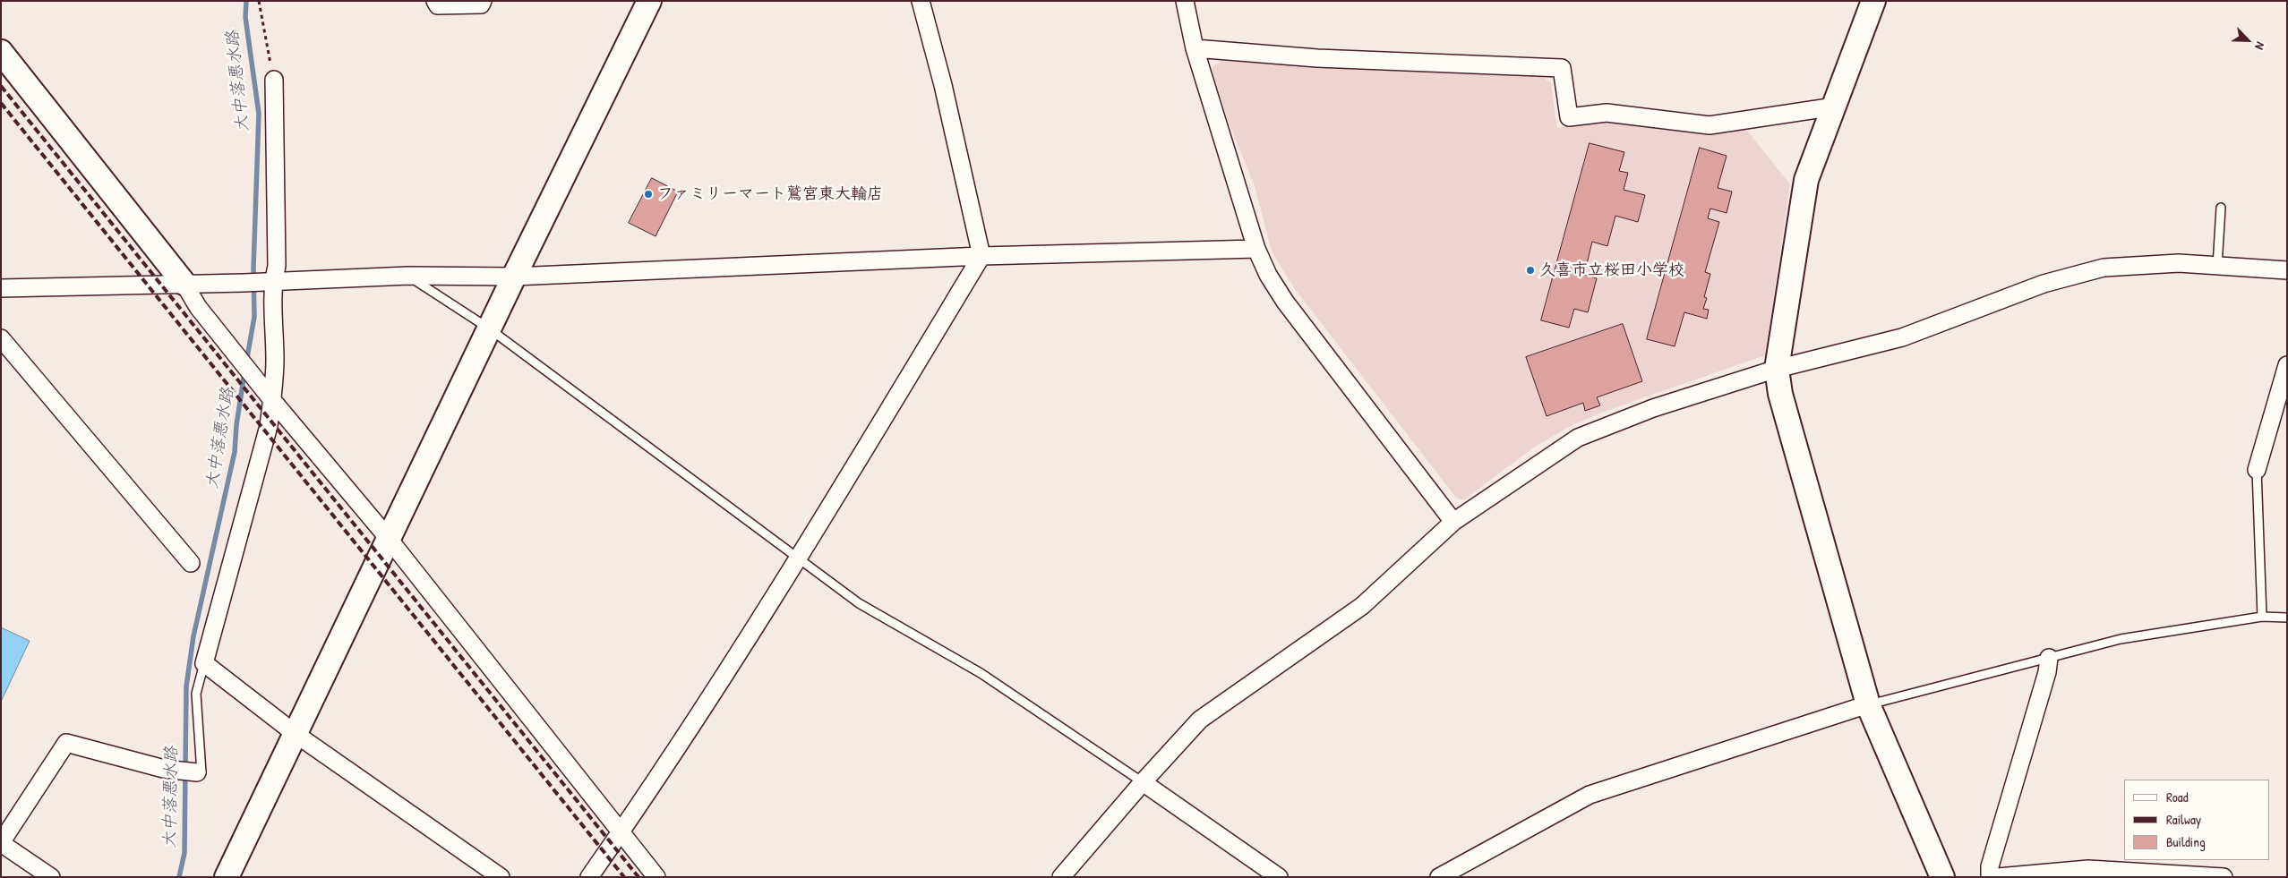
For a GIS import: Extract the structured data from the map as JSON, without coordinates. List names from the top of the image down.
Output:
{
  "water": ["大中落悪水路"],
  "places": ["ファミリーマート鷲宮東大輪店", "久喜市立桜田小学校"],
  "legend": ["Road", "Railway", "Building"],
  "north": "bottom right"
}
